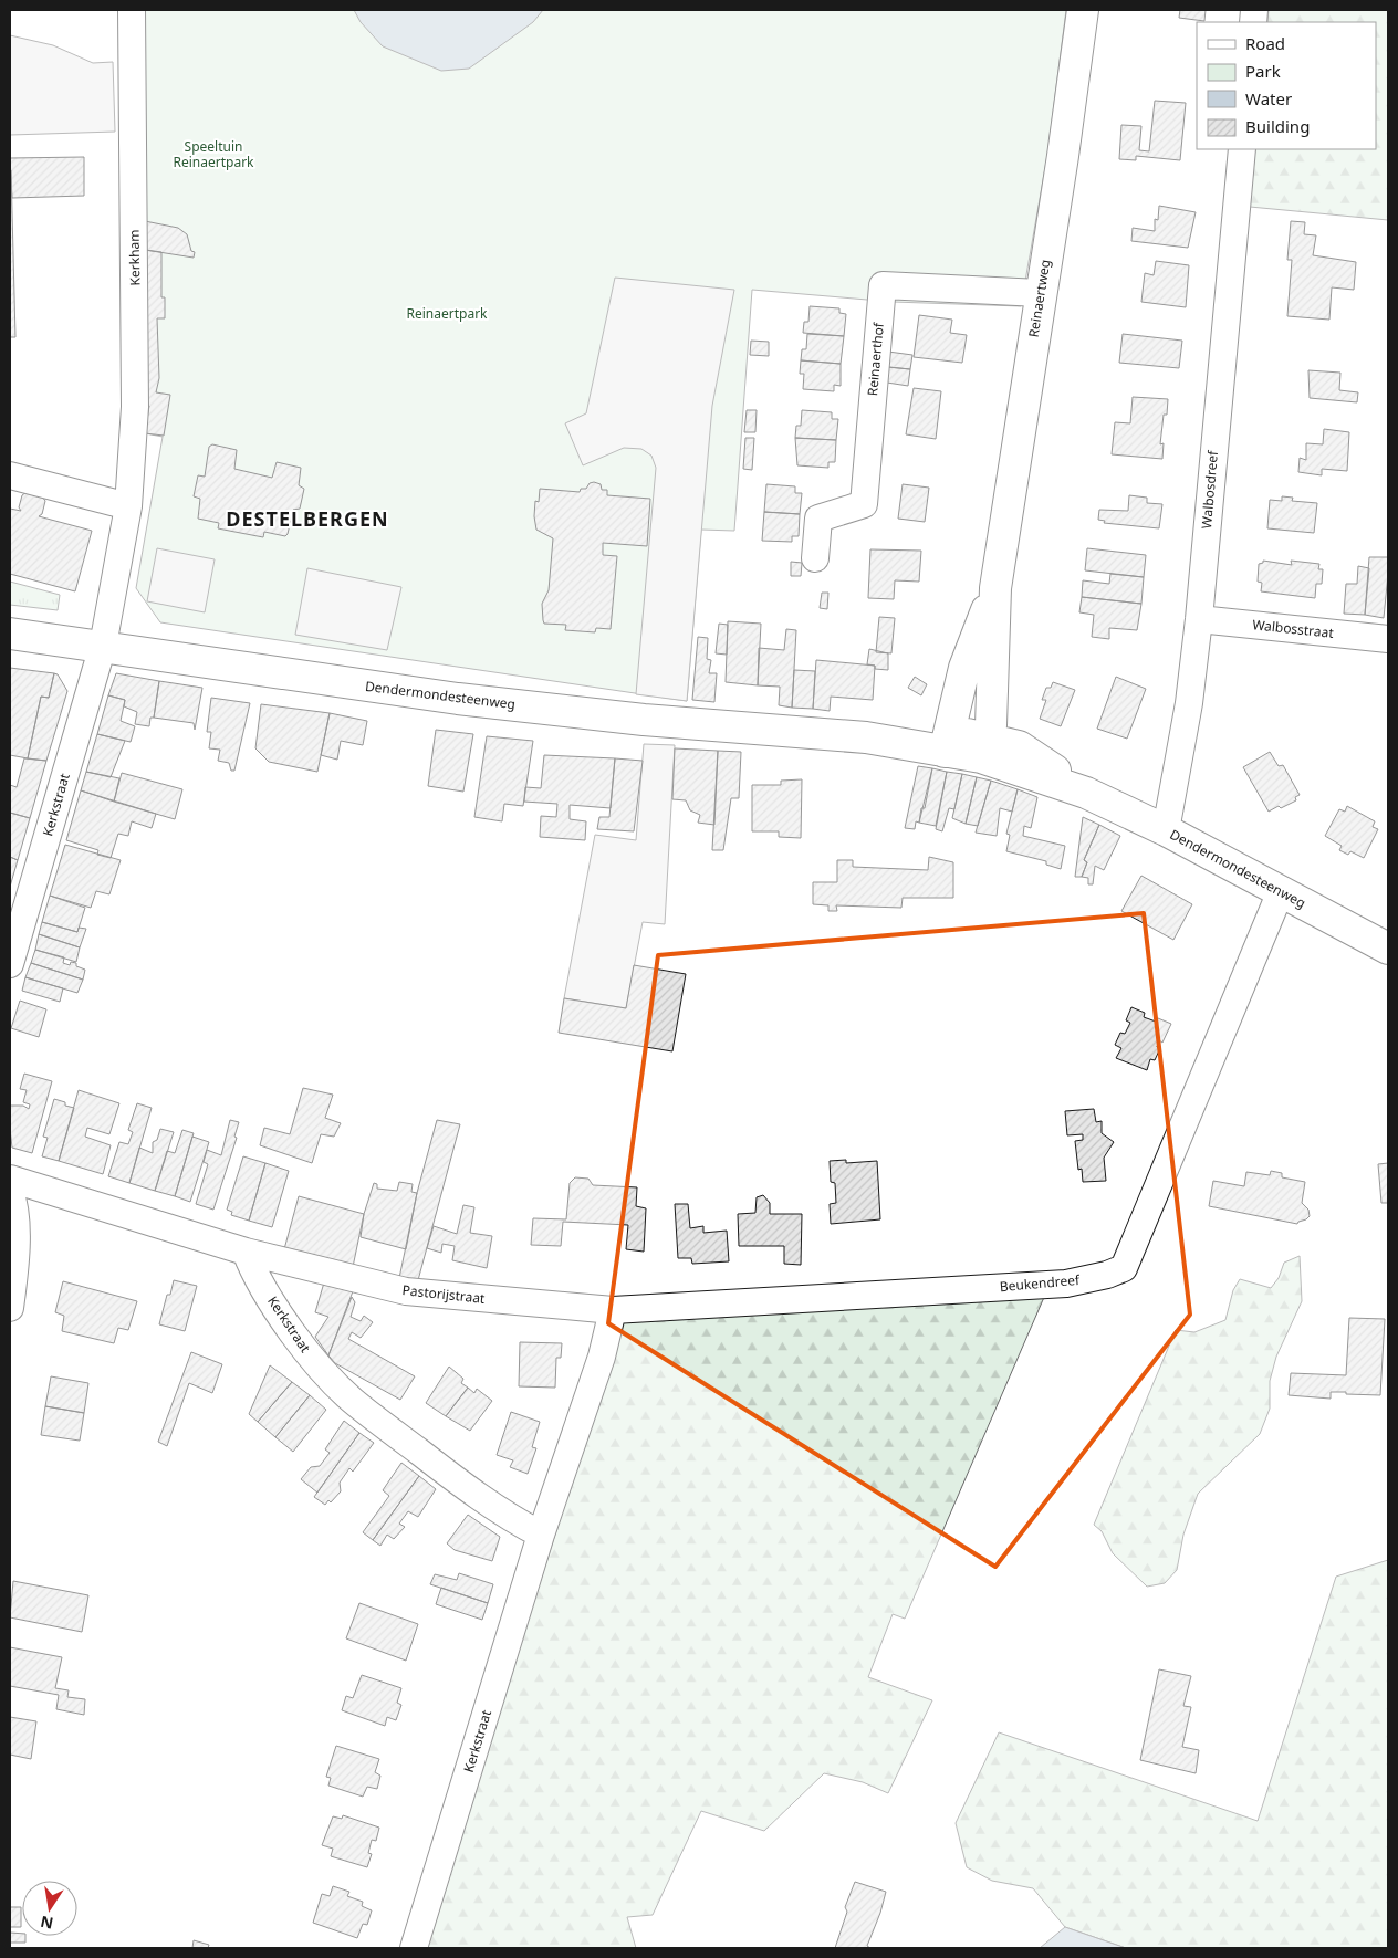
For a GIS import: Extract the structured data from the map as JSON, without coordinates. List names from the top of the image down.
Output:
{
  "streets": {
    "main road": ["Reinaertweg", "Dendermondesteenweg"],
    "street": [
      "Kerkham",
      "Reinaerthof",
      "Walbosdreef",
      "Walbosstraat",
      "Kerkstraat",
      "Beukendreef",
      "Pastorijstraat"
    ]
  },
  "crossings": [
    ["Kerkham", "Dendermondesteenweg"],
    ["Kerkham", "Kerkstraat"],
    ["Reinaertweg", "Reinaerthof"],
    ["Reinaertweg", "Dendermondesteenweg"],
    ["Walbosdreef", "Walbosstraat"],
    ["Walbosdreef", "Dendermondesteenweg"],
    ["Dendermondesteenweg", "Kerkstraat"],
    ["Dendermondesteenweg", "Beukendreef"],
    ["Kerkstraat", "Beukendreef"],
    ["Kerkstraat", "Pastorijstraat"],
    ["Beukendreef", "Pastorijstraat"]
  ],
  "districts": ["DESTELBERGEN"],
  "parks": ["Speeltuin Reinaertpark", "Reinaertpark"],
  "legend": [
    "Road",
    "Park",
    "Water",
    "Building"
  ],
  "north": "bottom"
}
